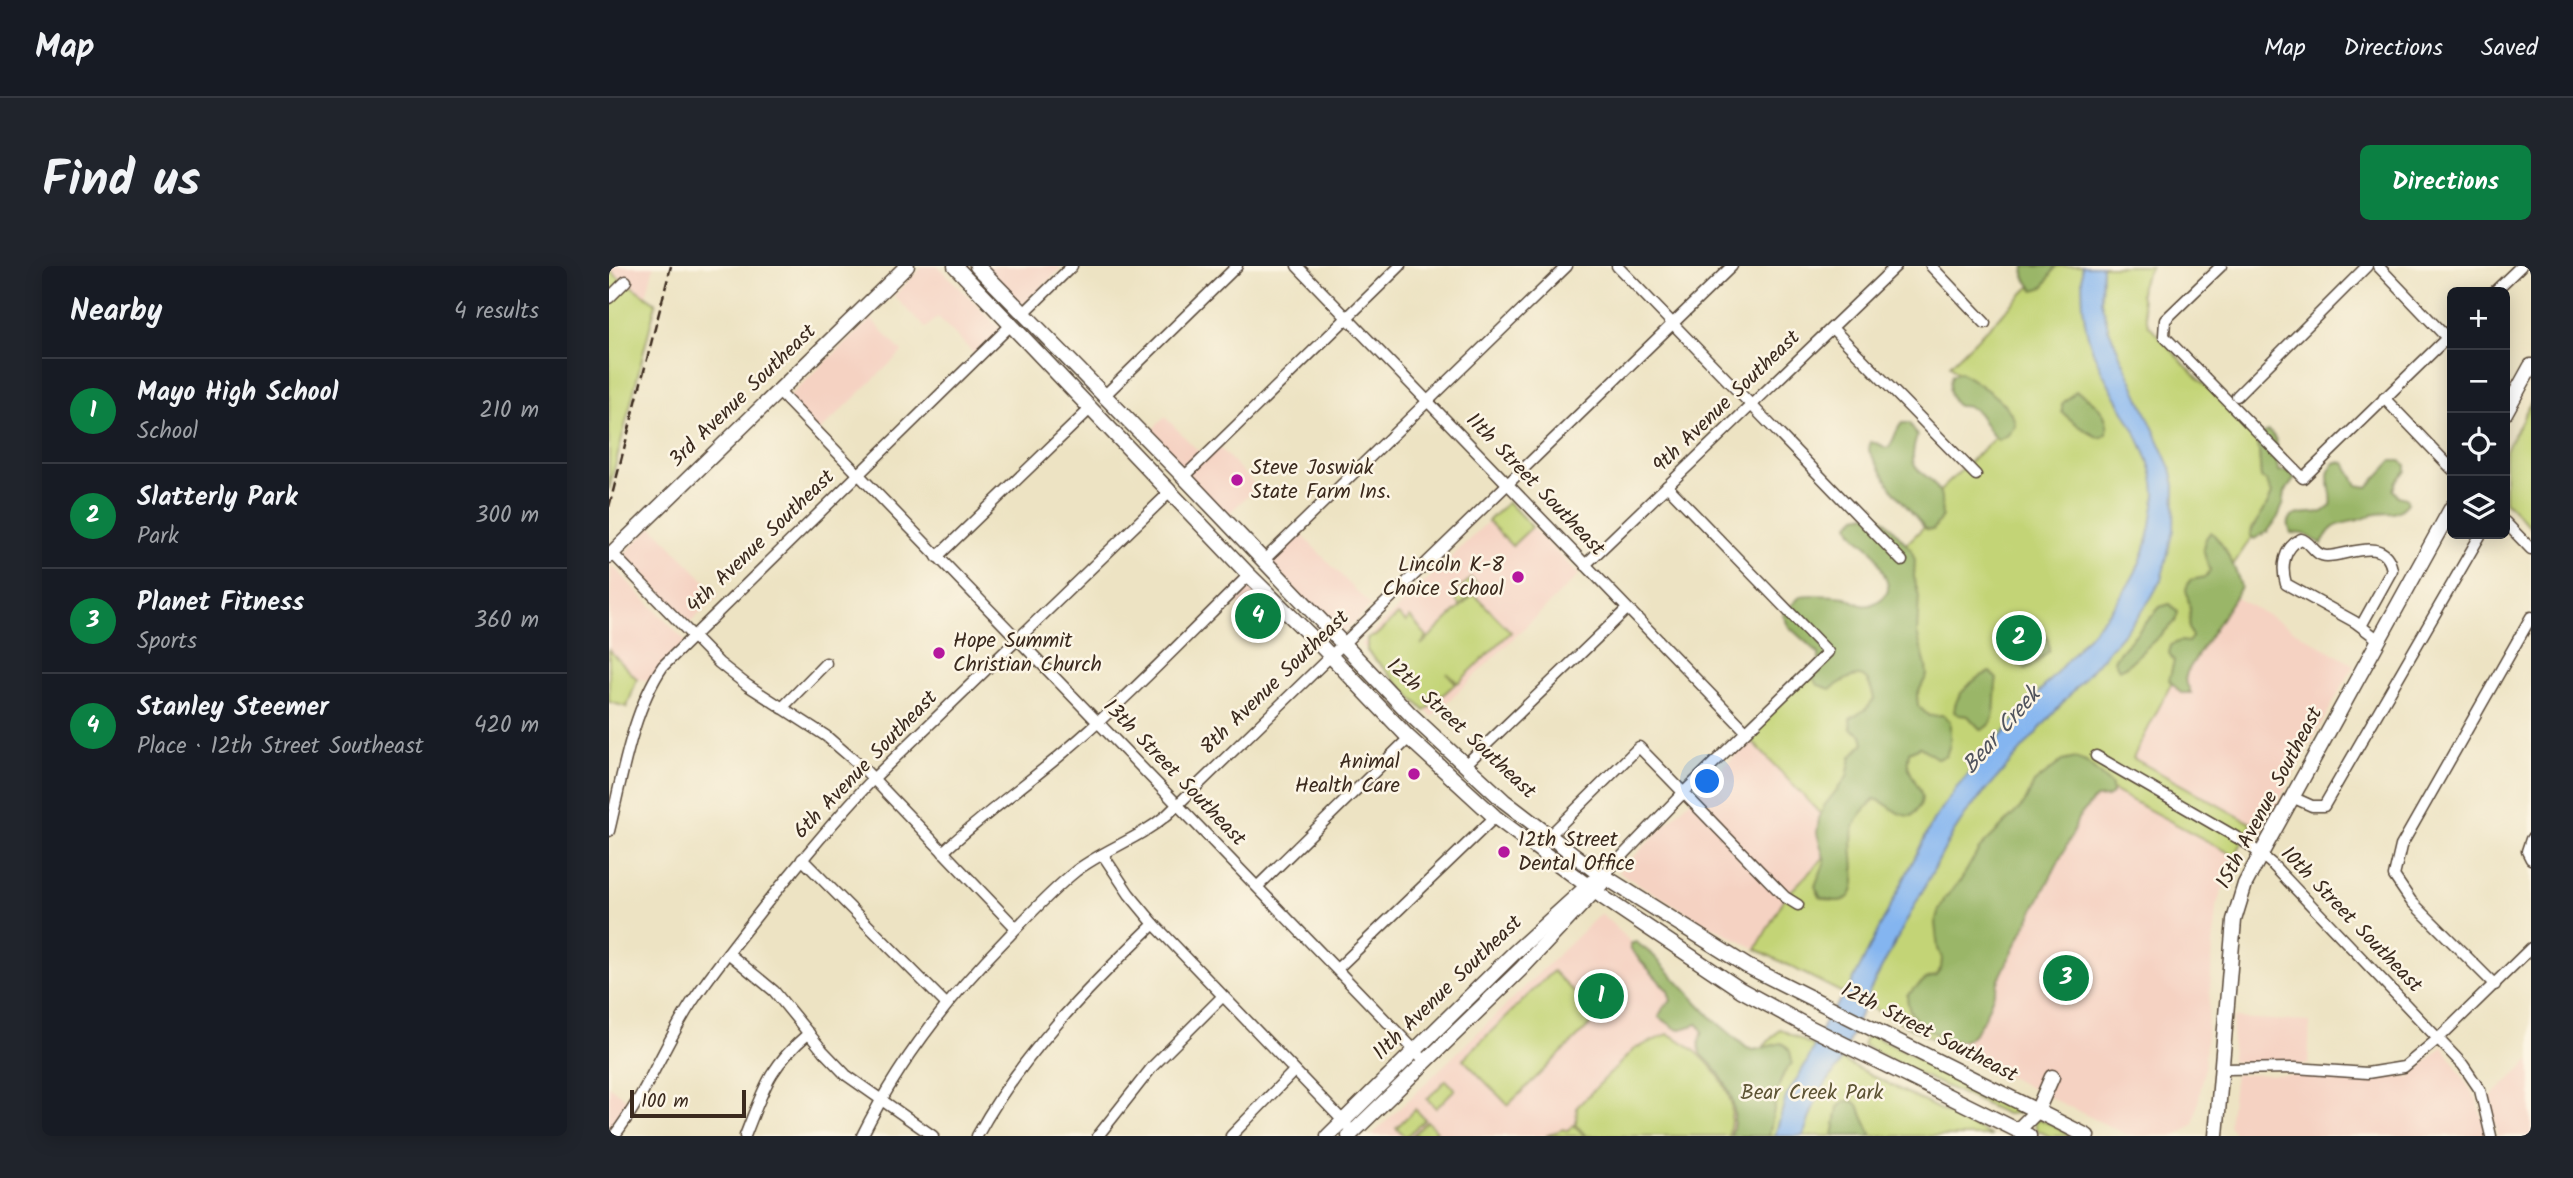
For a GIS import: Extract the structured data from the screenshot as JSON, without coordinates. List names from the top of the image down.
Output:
{
  "streets": {
    "main road": [
      "3rd Avenue Southeast",
      "12th Street Southeast",
      "15th Avenue Southeast",
      "11th Avenue Southeast"
    ],
    "street": [
      "9th Avenue Southeast",
      "11th Street Southeast",
      "4th Avenue Southeast",
      "8th Avenue Southeast",
      "6th Avenue Southeast",
      "13th Street Southeast",
      "10th Street Southeast"
    ]
  },
  "crossings": [
    ["3rd Avenue Southeast", "13th Street Southeast"],
    ["9th Avenue Southeast", "11th Street Southeast"],
    ["9th Avenue Southeast", "11th Avenue Southeast"],
    ["11th Street Southeast", "8th Avenue Southeast"],
    ["11th Street Southeast", "11th Avenue Southeast"],
    ["4th Avenue Southeast", "12th Street Southeast"],
    ["4th Avenue Southeast", "13th Street Southeast"],
    ["8th Avenue Southeast", "12th Street Southeast"],
    ["8th Avenue Southeast", "13th Street Southeast"],
    ["12th Street Southeast", "6th Avenue Southeast"],
    ["12th Street Southeast", "11th Avenue Southeast"],
    ["6th Avenue Southeast", "13th Street Southeast"],
    ["13th Street Southeast", "11th Avenue Southeast"],
    ["15th Avenue Southeast", "10th Street Southeast"]
  ],
  "water": ["Bear Creek"],
  "parks": ["Bear Creek Park"],
  "places": [
    "Steve Joswiak State Farm Ins.",
    "Lincoln K-8 Choice School",
    "Hope Summit Christian Church",
    "Animal Health Care",
    "12th Street Dental Office"
  ],
  "scale_bar": "100 m",
  "page": {
    "header": "Map",
    "nav": ["Map", "Directions", "Saved"],
    "title": "Find us",
    "buttons": "Directions",
    "heading": ["Nearby", "4 results"],
    "map_buttons": ["+", "−"],
    "list": [
      {
        "mark": "1",
        "name": "Mayo High School",
        "note": "School",
        "value": "210 m"
      },
      {
        "mark": "2",
        "name": "Slatterly Park",
        "note": "Park",
        "value": "300 m"
      },
      {
        "mark": "3",
        "name": "Planet Fitness",
        "note": "Sports",
        "value": "360 m"
      },
      {
        "mark": "4",
        "name": "Stanley Steemer",
        "note": "Place · 12th Street Southeast",
        "value": "420 m"
      }
    ],
    "pins": [
      "4",
      "2",
      "3",
      "1"
    ],
    "scale": "100 m"
  }
}
